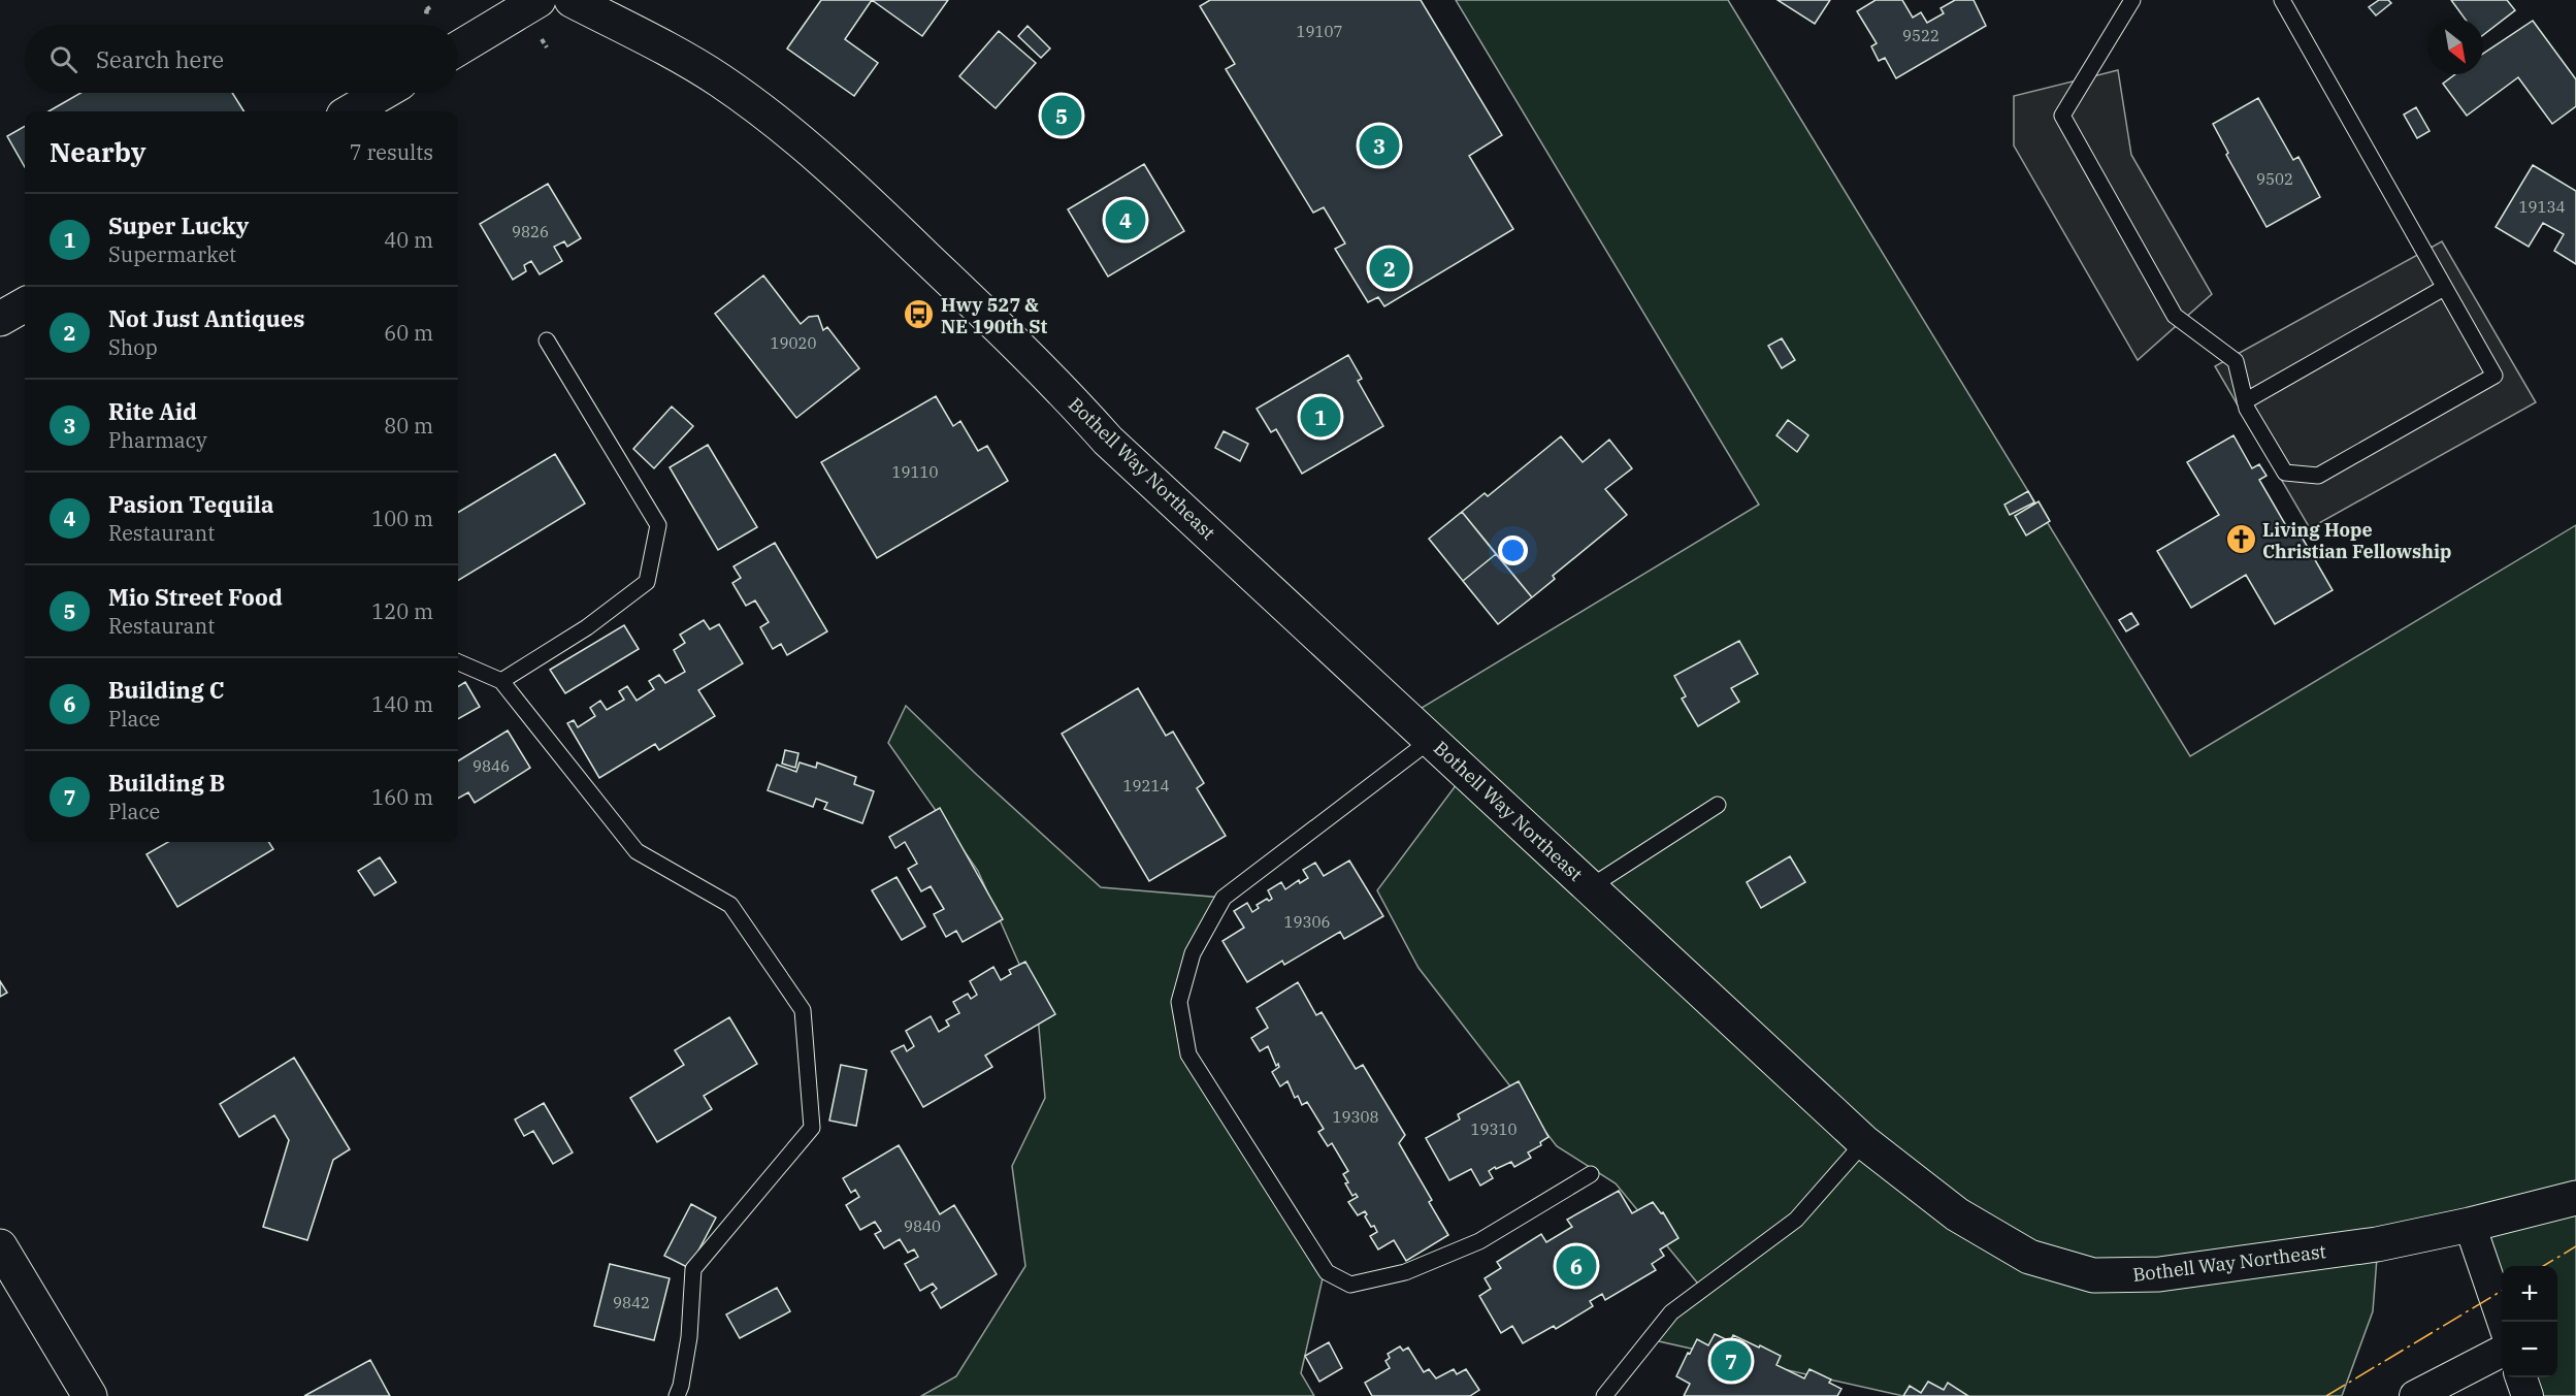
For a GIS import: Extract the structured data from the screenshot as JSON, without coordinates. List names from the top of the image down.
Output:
{
  "streets": {
    "main road": ["Bothell Way Northeast"]
  },
  "places": {
    "bus stop": ["Hwy 527 & NE 190th St"],
    "church": ["Living Hope Christian Fellowship"]
  },
  "house_numbers": [
    "19107",
    "9522",
    "9502",
    "19134",
    "9826",
    "19020",
    "19110",
    "9846",
    "19214",
    "19306",
    "19308",
    "19310",
    "9840",
    "9842"
  ],
  "north": "bottom right",
  "page": {
    "search": "Search here",
    "pins": [
      "5",
      "3",
      "4",
      "2",
      "1",
      "6",
      "7"
    ],
    "heading": ["Nearby", "7 results"],
    "list": [
      {
        "mark": "1",
        "name": "Super Lucky",
        "note": "Supermarket",
        "value": "40 m"
      },
      {
        "mark": "2",
        "name": "Not Just Antiques",
        "note": "Shop",
        "value": "60 m"
      },
      {
        "mark": "3",
        "name": "Rite Aid",
        "note": "Pharmacy",
        "value": "80 m"
      },
      {
        "mark": "4",
        "name": "Pasion Tequila",
        "note": "Restaurant",
        "value": "100 m"
      },
      {
        "mark": "5",
        "name": "Mio Street Food",
        "note": "Restaurant",
        "value": "120 m"
      },
      {
        "mark": "6",
        "name": "Building C",
        "note": "Place",
        "value": "140 m"
      },
      {
        "mark": "7",
        "name": "Building B",
        "note": "Place",
        "value": "160 m"
      }
    ],
    "map_buttons": ["+", "−"]
  }
}
